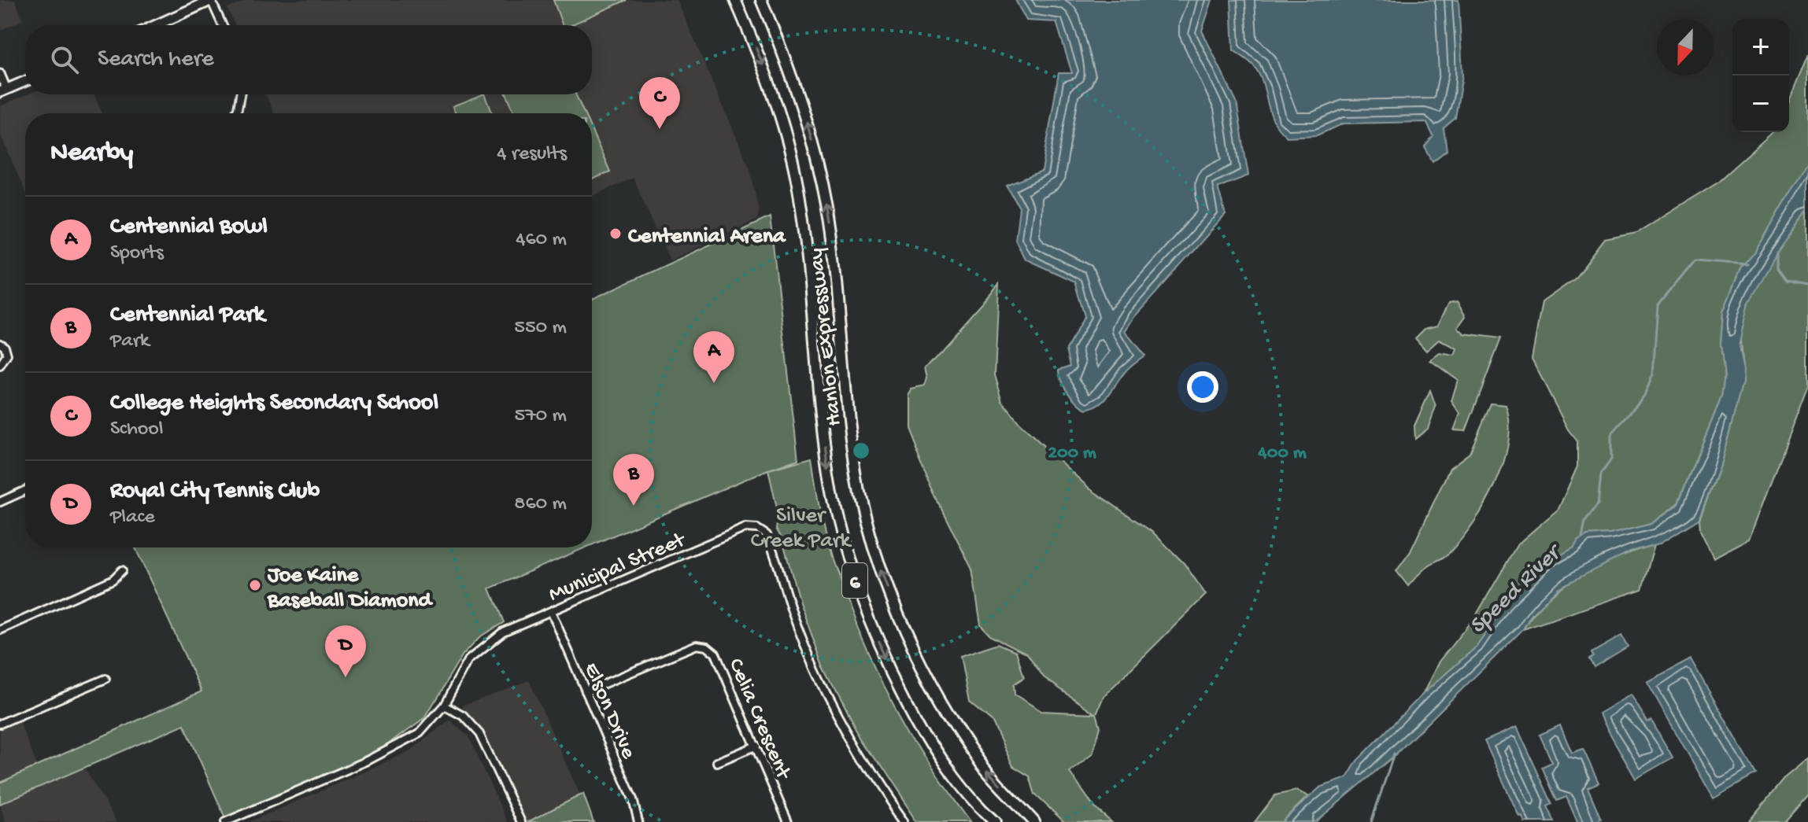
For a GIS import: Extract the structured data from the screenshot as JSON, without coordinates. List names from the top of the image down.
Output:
{
  "streets": {
    "highway": ["Hanlon Expressway", "6"],
    "street": ["Municipal Street", "Elson Drive", "Celia Crescent"]
  },
  "crossings": [
    ["Municipal Street", "Elson Drive"],
    ["Elson Drive", "Celia Crescent"]
  ],
  "water": ["Speed River"],
  "parks": ["Silver Creek Park"],
  "places": ["Centennial Arena", "Joe Kaine Baseball Diamond"],
  "north": "bottom",
  "page": {
    "map_buttons": ["+", "−"],
    "search": "Search here",
    "pins": [
      "C",
      "A",
      "B",
      "D"
    ],
    "heading": ["Nearby", "4 results"],
    "list": [
      {
        "mark": "A",
        "name": "Centennial Bowl",
        "note": "Sports",
        "value": "460 m"
      },
      {
        "mark": "B",
        "name": "Centennial Park",
        "note": "Park",
        "value": "550 m"
      },
      {
        "mark": "C",
        "name": "College Heights Secondary School",
        "note": "School",
        "value": "570 m"
      },
      {
        "mark": "D",
        "name": "Royal City Tennis Club",
        "note": "Place",
        "value": "860 m"
      }
    ]
  },
  "rings": ["200 m", "400 m"]
}
